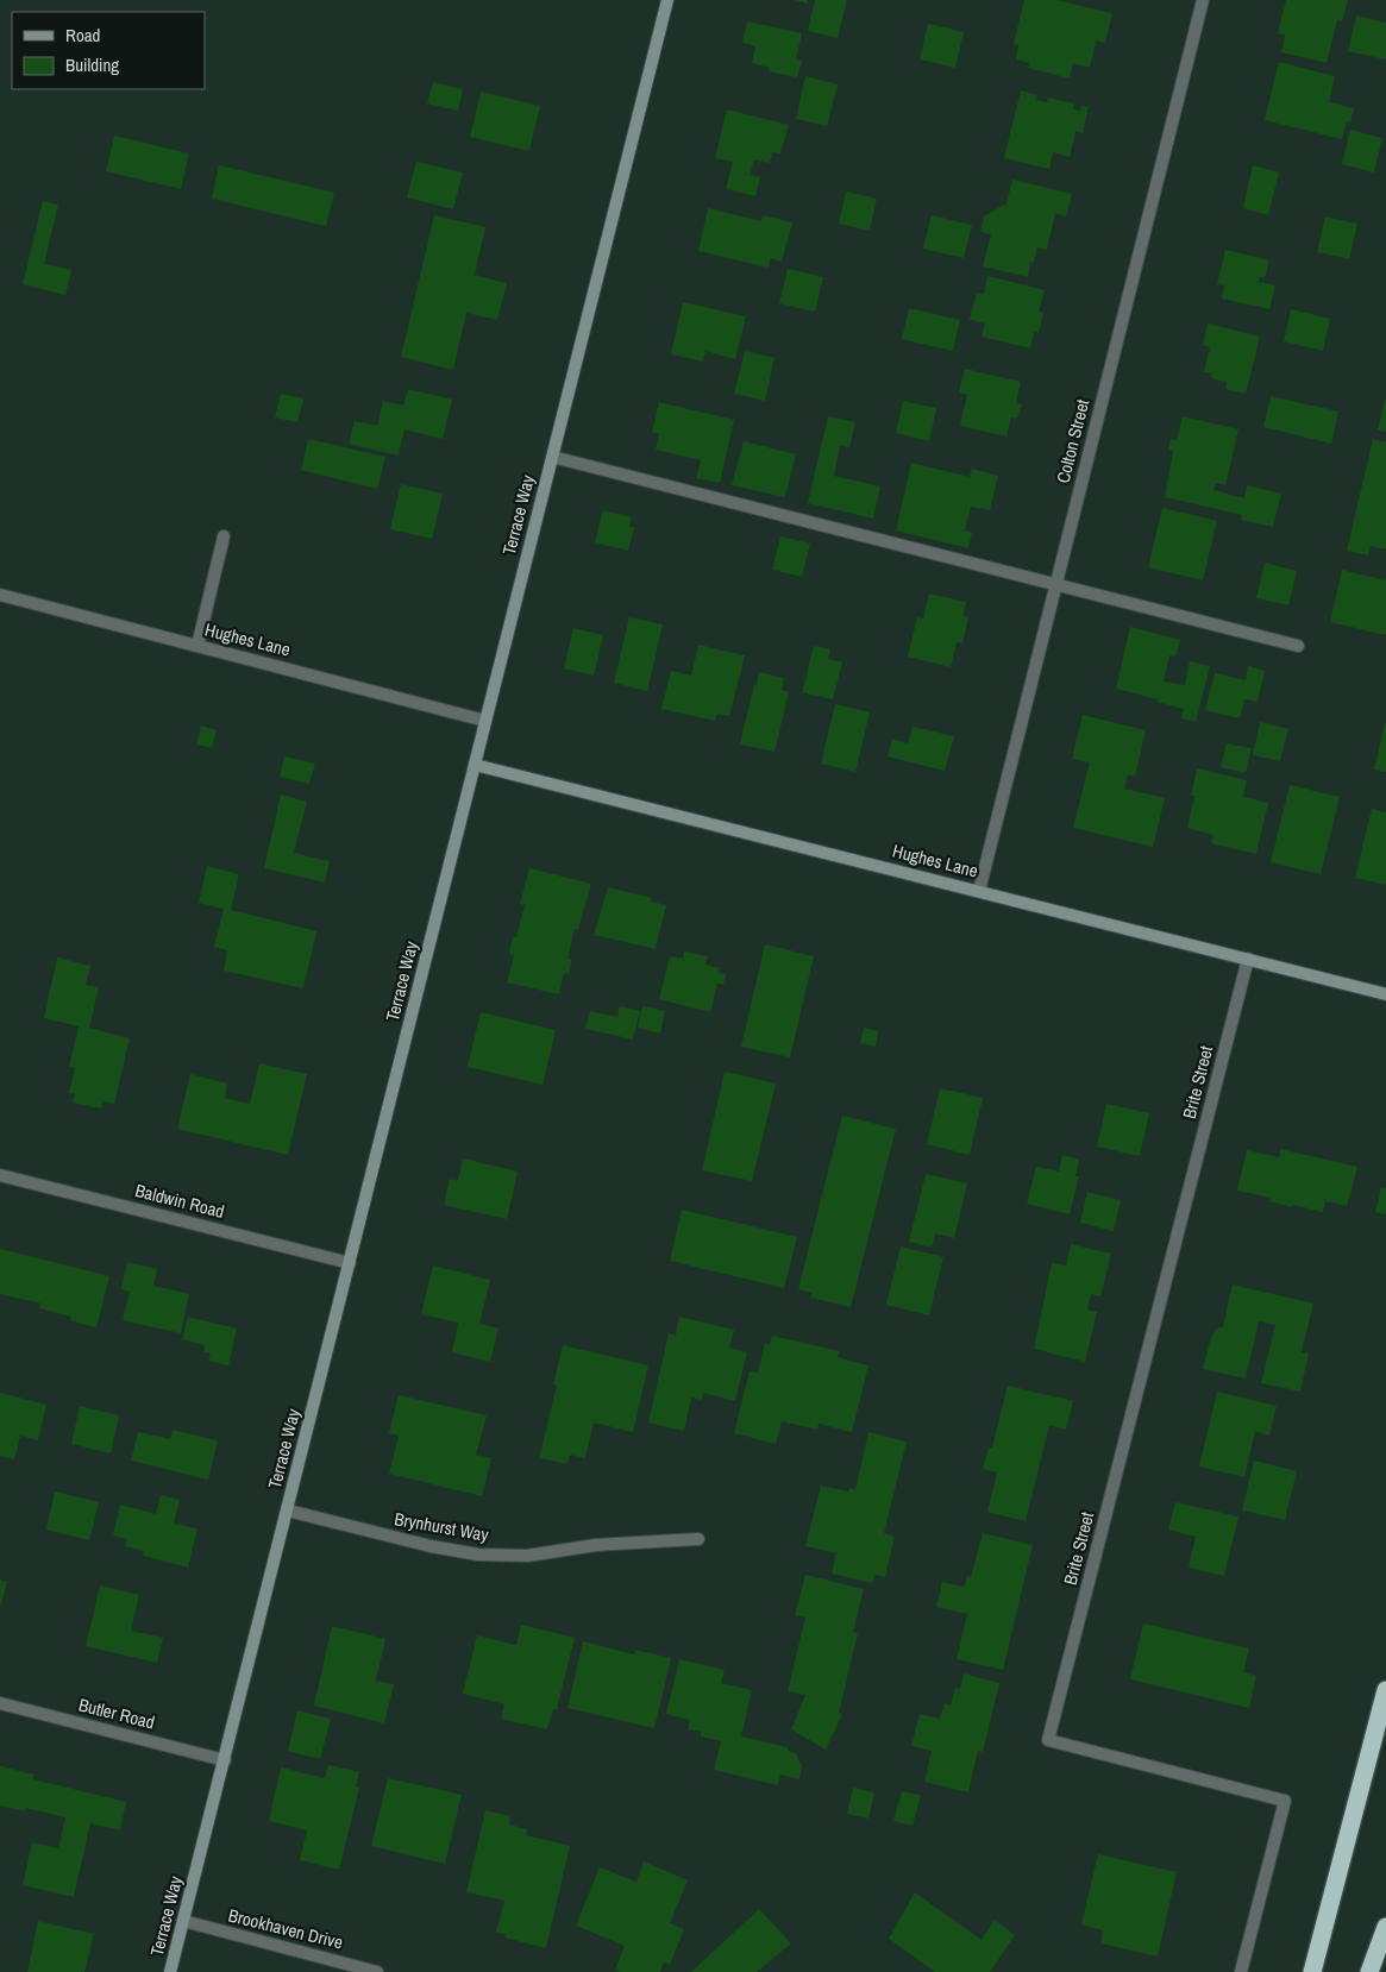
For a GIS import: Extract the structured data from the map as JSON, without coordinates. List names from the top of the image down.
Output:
{
  "streets": {
    "street": [
      "Colton Street",
      "Terrace Way",
      "Hughes Lane",
      "Brite Street",
      "Baldwin Road",
      "Brynhurst Way",
      "Butler Road",
      "Brookhaven Drive"
    ]
  },
  "crossings": [
    ["Colton Street", "Hughes Lane"],
    ["Terrace Way", "Hughes Lane"],
    ["Terrace Way", "Baldwin Road"],
    ["Terrace Way", "Brynhurst Way"],
    ["Terrace Way", "Butler Road"],
    ["Terrace Way", "Brookhaven Drive"],
    ["Hughes Lane", "Brite Street"]
  ],
  "legend": ["Road", "Building"]
}
